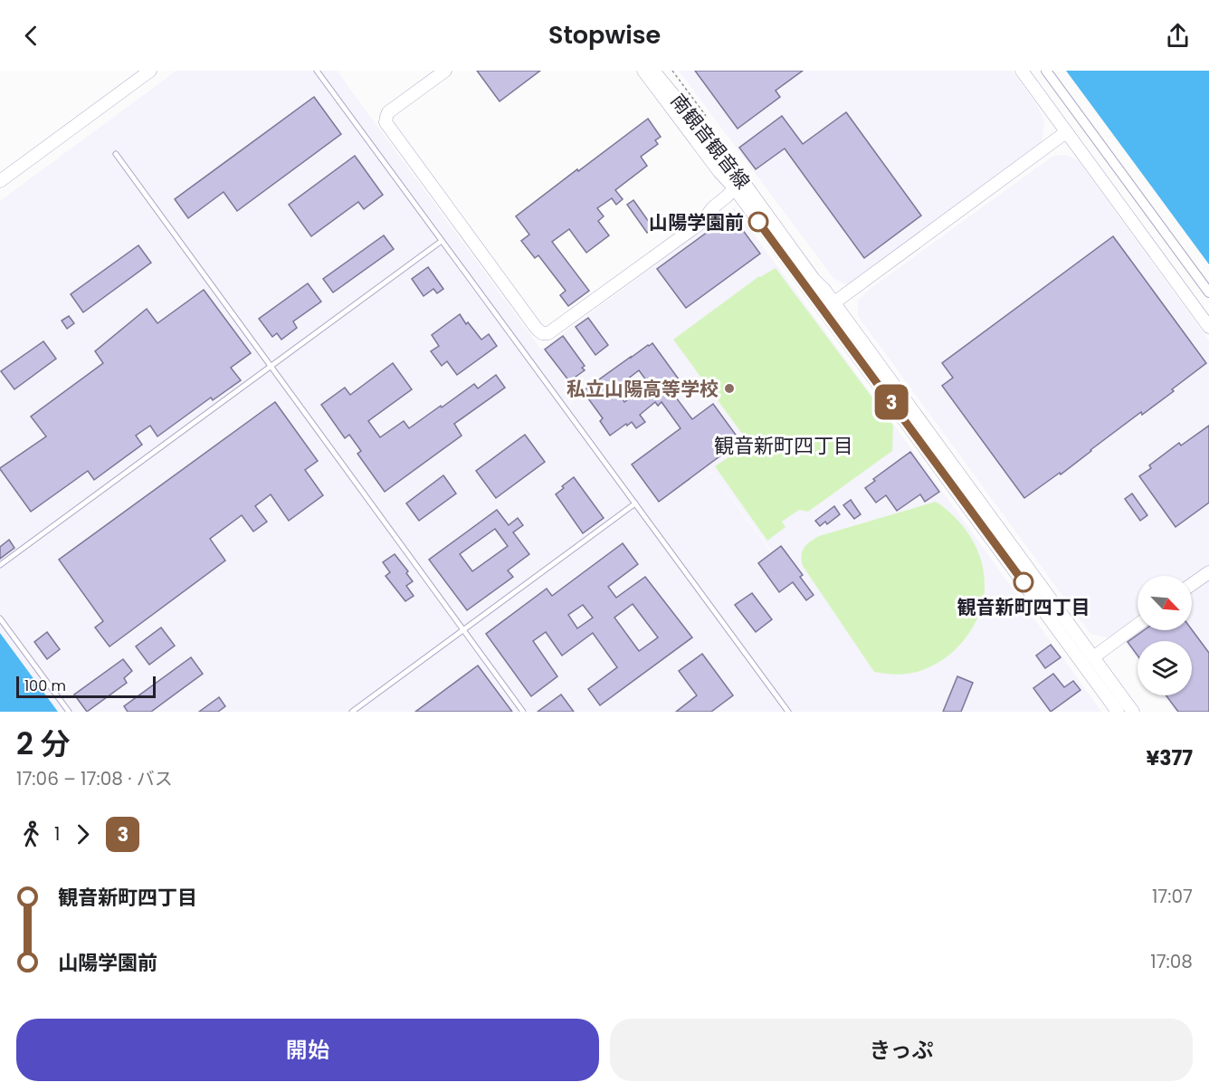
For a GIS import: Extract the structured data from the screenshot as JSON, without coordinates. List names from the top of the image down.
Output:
{
  "streets": {
    "street": ["南観音観音線"]
  },
  "districts": ["観音新町四丁目"],
  "places": ["山陽学園前", "私立山陽高等学校", "観音新町四丁目"],
  "lines": ["bus line 3"],
  "scale_bar": "100 m",
  "north": "bottom right",
  "page": {
    "header": "Stopwise",
    "on_map": "3",
    "scale": "100 m",
    "heading": ["2 分", "17:06 – 17:08 · バス", "¥377"],
    "legs": ["1", "3"],
    "list": [
      {
        "name": "観音新町四丁目",
        "value": "17:07"
      },
      {
        "name": "山陽学園前",
        "value": "17:08"
      }
    ],
    "buttons": ["開始", "きっぷ"]
  }
}
